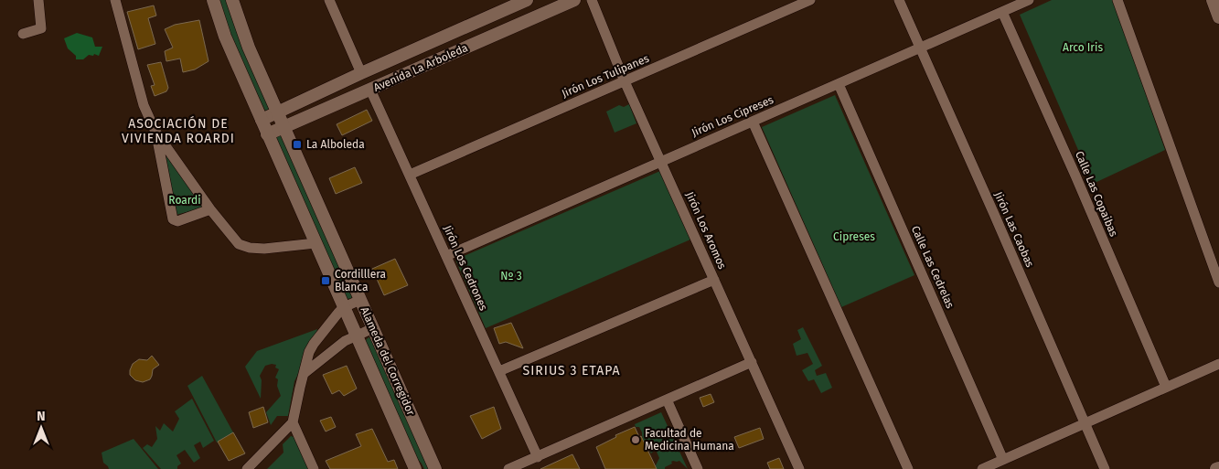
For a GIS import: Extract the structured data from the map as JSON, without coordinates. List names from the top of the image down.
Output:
{
  "streets": {
    "main road": ["Avenida La Arboleda", "Alameda del Corregidor"],
    "street": [
      "Jirón Los Tulipanes",
      "Jirón Los Cipreses",
      "Calle Las Copaibas",
      "Jirón Las Caobas",
      "Jirón Los Aromos",
      "Calle Las Cedrelas",
      "Jirón Los Cedrones"
    ]
  },
  "crossings": [
    ["Avenida La Arboleda", "Jirón Los Cedrones"],
    ["Avenida La Arboleda", "Alameda del Corregidor"],
    ["Jirón Los Tulipanes", "Jirón Los Aromos"],
    ["Jirón Los Tulipanes", "Jirón Los Cedrones"],
    ["Jirón Los Cipreses", "Calle Las Copaibas"],
    ["Jirón Los Cipreses", "Jirón Las Caobas"],
    ["Jirón Los Cipreses", "Jirón Los Aromos"],
    ["Jirón Los Cipreses", "Calle Las Cedrelas"],
    ["Jirón Los Cipreses", "Jirón Los Cedrones"]
  ],
  "districts": ["ASOCIACIÓN DE VIVIENDA ROARDI", "SIRIUS 3 ETAPA"],
  "parks": [
    "Arco Iris",
    "Roardi",
    "Cipreses",
    "Nº 3"
  ],
  "places": {
    "transit": ["La Alboleda", "Cordilllera Blanca"],
    "other": ["Facultad de Medicina Humana"]
  },
  "north": "top"
}
